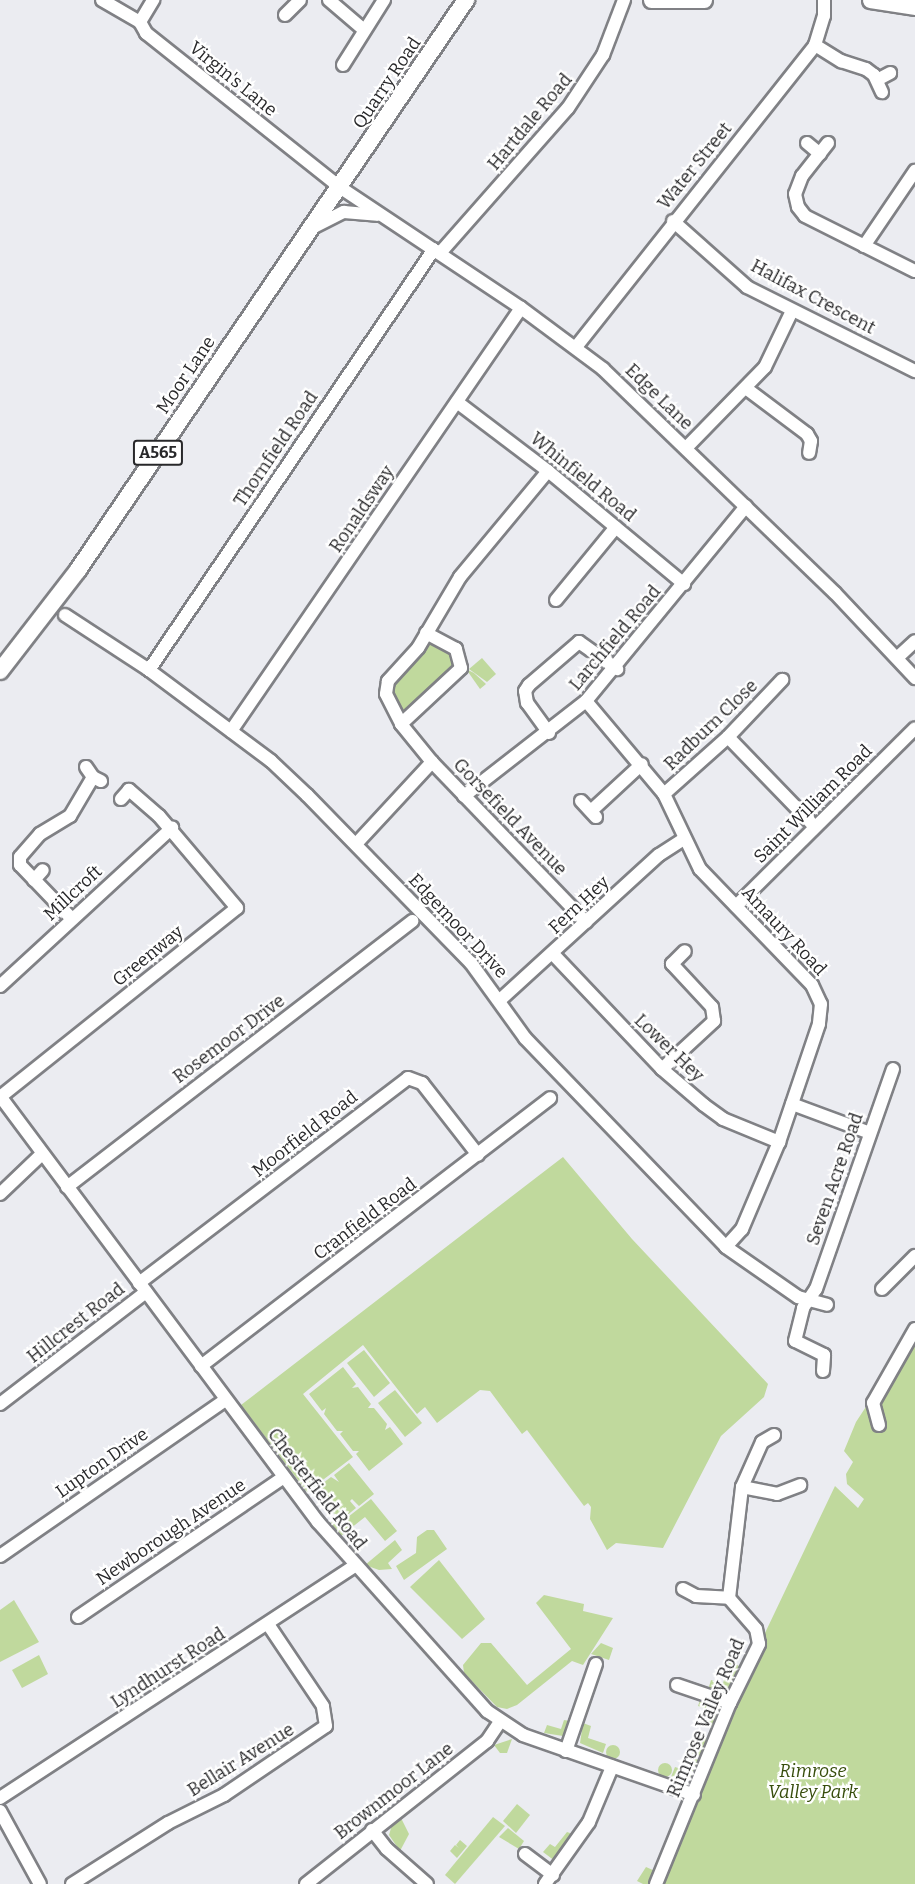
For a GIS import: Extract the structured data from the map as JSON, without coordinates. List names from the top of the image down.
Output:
{
  "streets": {
    "highway": ["Quarry Road", "Moor Lane", "A565"],
    "street": [
      "Virgin's Lane",
      "Hartdale Road",
      "Water Street",
      "Halifax Crescent",
      "Edge Lane",
      "Thornfield Road",
      "Whinfield Road",
      "Ronaldsway",
      "Larchfield Road",
      "Radburn Close",
      "Saint William Road",
      "Gorsefield Avenue",
      "Millcroft",
      "Fern Hey",
      "Edgemoor Drive",
      "Amaury Road",
      "Greenway",
      "Rosemoor Drive",
      "Lower Hey",
      "Moorfield Road",
      "Seven Acre Road",
      "Cranfield Road",
      "Hillcrest Road",
      "Lupton Drive",
      "Chesterfield Road",
      "Newborough Avenue",
      "Lyndhurst Road",
      "Rimrose Valley Road",
      "Bellair Avenue",
      "Brownmoor Lane"
    ]
  },
  "crossings": [
    ["Virgin's Lane", "Quarry Road"],
    ["Virgin's Lane", "Moor Lane"],
    ["Virgin's Lane", "Edge Lane"],
    ["Quarry Road", "Moor Lane"],
    ["Quarry Road", "Edge Lane"],
    ["Hartdale Road", "Edge Lane"],
    ["Hartdale Road", "Thornfield Road"],
    ["Water Street", "Halifax Crescent"],
    ["Water Street", "Edge Lane"],
    ["Moor Lane", "Edge Lane"],
    ["Edge Lane", "Thornfield Road"],
    ["Edge Lane", "Ronaldsway"],
    ["Edge Lane", "Larchfield Road"],
    ["Thornfield Road", "Edgemoor Drive"],
    ["Whinfield Road", "Ronaldsway"],
    ["Whinfield Road", "Larchfield Road"],
    ["Whinfield Road", "Gorsefield Avenue"],
    ["Ronaldsway", "Edgemoor Drive"],
    ["Larchfield Road", "Gorsefield Avenue"],
    ["Larchfield Road", "Amaury Road"],
    ["Radburn Close", "Amaury Road"],
    ["Saint William Road", "Amaury Road"],
    ["Gorsefield Avenue", "Fern Hey"],
    ["Millcroft", "Greenway"],
    ["Fern Hey", "Edgemoor Drive"],
    ["Fern Hey", "Amaury Road"],
    ["Fern Hey", "Lower Hey"],
    ["Edgemoor Drive", "Amaury Road"],
    ["Edgemoor Drive", "Seven Acre Road"],
    ["Amaury Road", "Lower Hey"],
    ["Greenway", "Chesterfield Road"],
    ["Rosemoor Drive", "Chesterfield Road"],
    ["Moorfield Road", "Cranfield Road"],
    ["Moorfield Road", "Hillcrest Road"],
    ["Moorfield Road", "Chesterfield Road"],
    ["Cranfield Road", "Chesterfield Road"],
    ["Hillcrest Road", "Chesterfield Road"],
    ["Lupton Drive", "Chesterfield Road"],
    ["Chesterfield Road", "Newborough Avenue"],
    ["Chesterfield Road", "Lyndhurst Road"],
    ["Chesterfield Road", "Rimrose Valley Road"],
    ["Chesterfield Road", "Brownmoor Lane"],
    ["Lyndhurst Road", "Bellair Avenue"]
  ],
  "parks": ["Rimrose Valley Park"]
}
